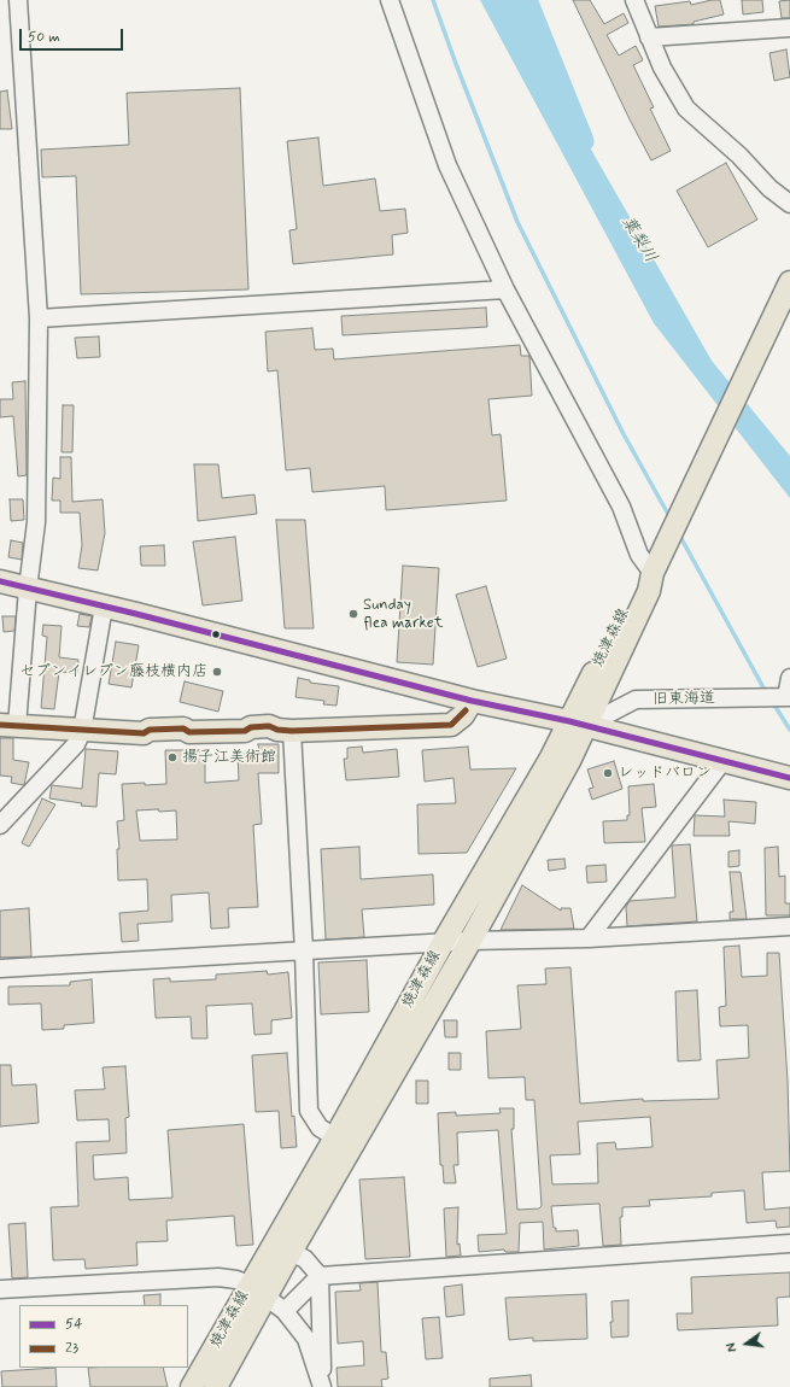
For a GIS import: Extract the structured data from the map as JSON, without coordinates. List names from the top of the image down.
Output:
{
  "streets": {
    "main road": ["焼津森線"],
    "street": ["旧東海道"]
  },
  "crossings": [
    ["焼津森線", "旧東海道"]
  ],
  "water": ["葉梨川"],
  "places": [
    "Sunday flea market",
    "セブンイレブン藤枝横内店",
    "揚子江美術館",
    "レッドバロン"
  ],
  "lines": ["transit line 54", "transit line 23"],
  "legend": ["54", "23"],
  "scale_bar": "50 m",
  "north": "left"
}
